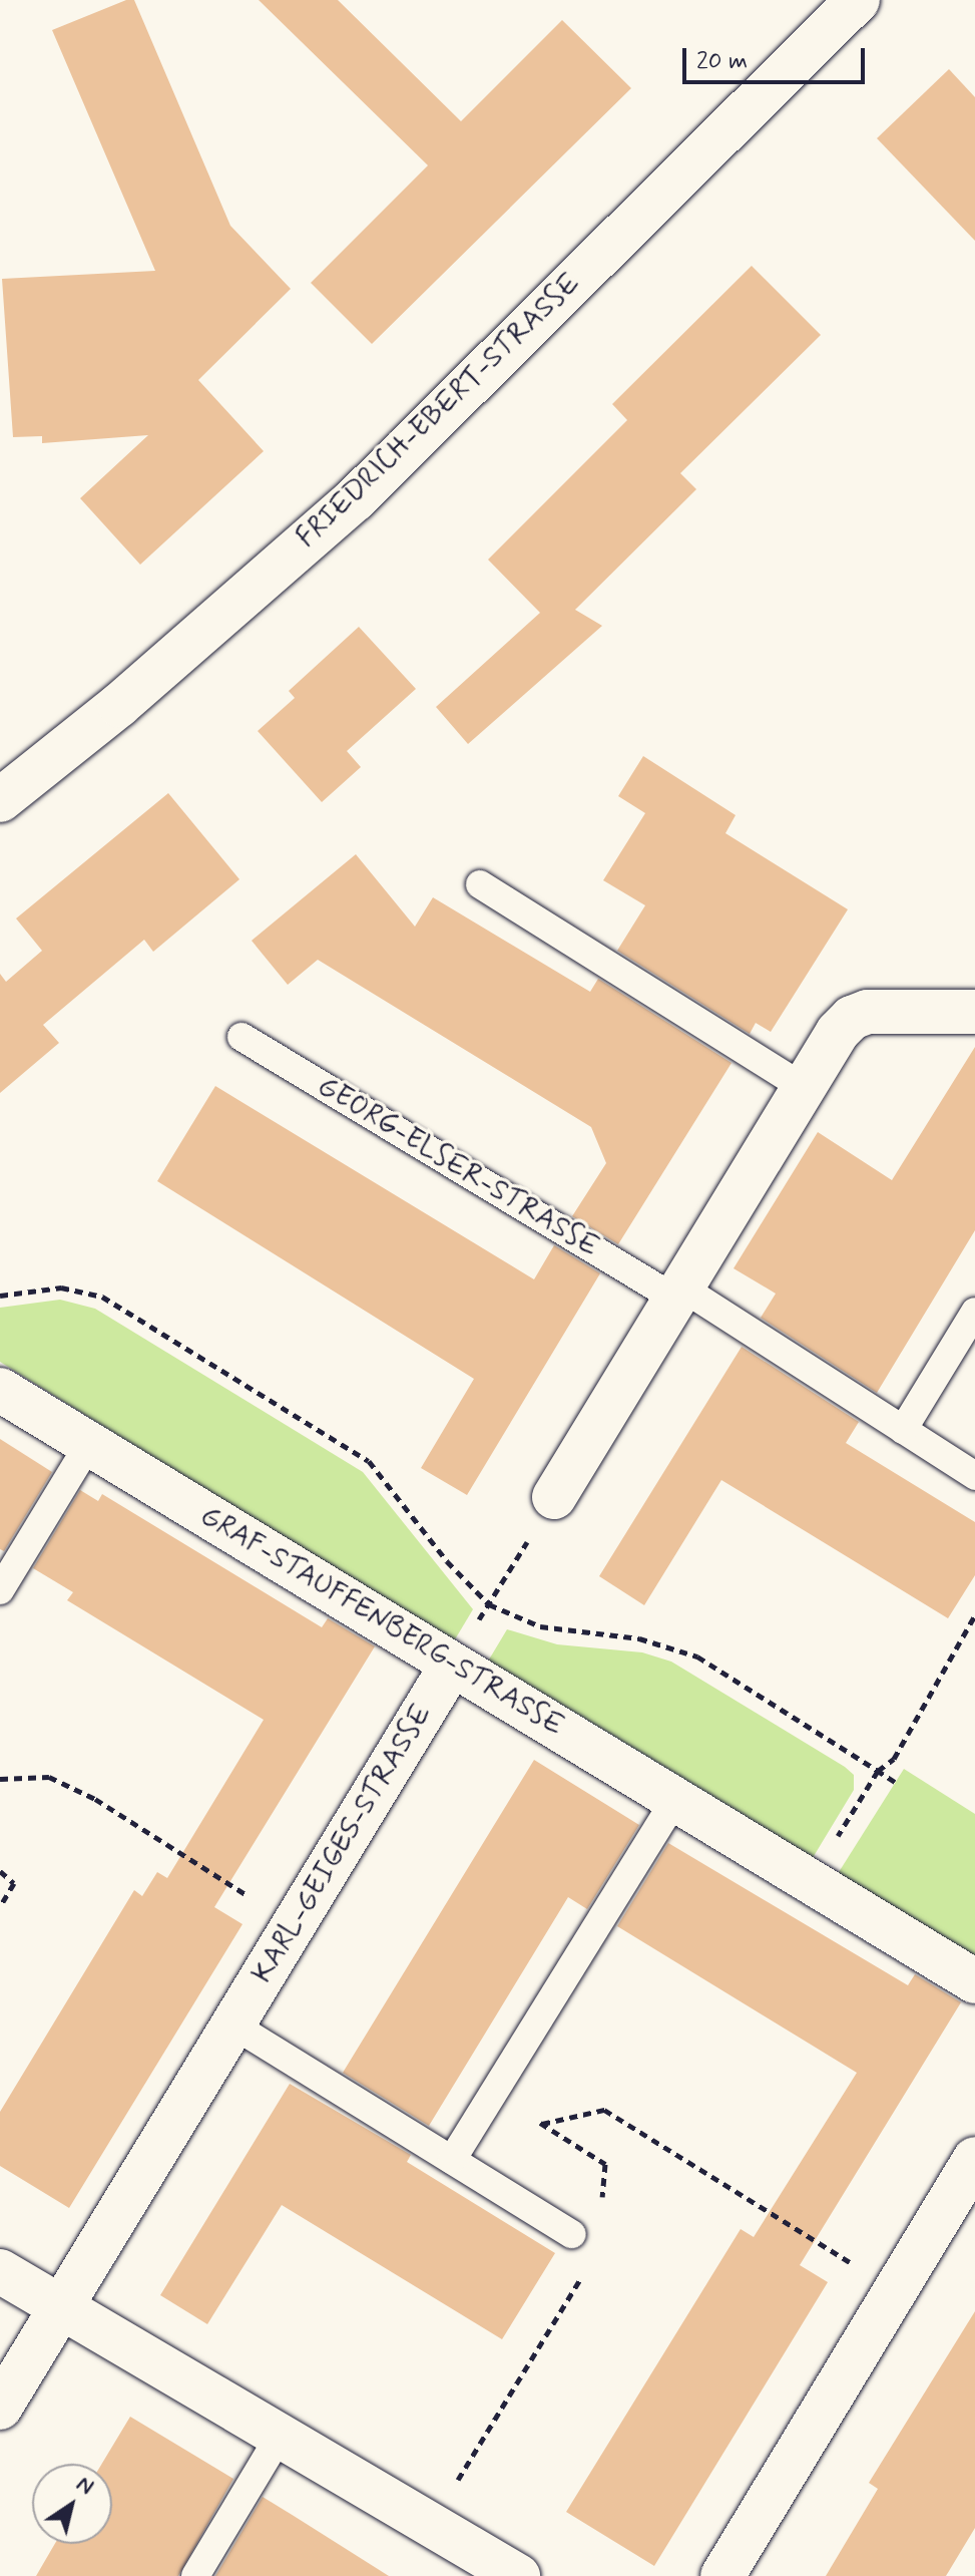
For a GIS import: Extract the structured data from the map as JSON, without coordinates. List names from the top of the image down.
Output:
{
  "streets": {
    "street": ["FRIEDRICH-EBERT-STRASSE", "GRAF-STAUFFENBERG-STRASSE", "KARL-GEIGES-STRASSE"],
    "lane": ["GEORG-ELSER-STRASSE"]
  },
  "crossings": [
    ["GRAF-STAUFFENBERG-STRASSE", "KARL-GEIGES-STRASSE"]
  ],
  "scale_bar": "20 m",
  "north": "top right"
}
